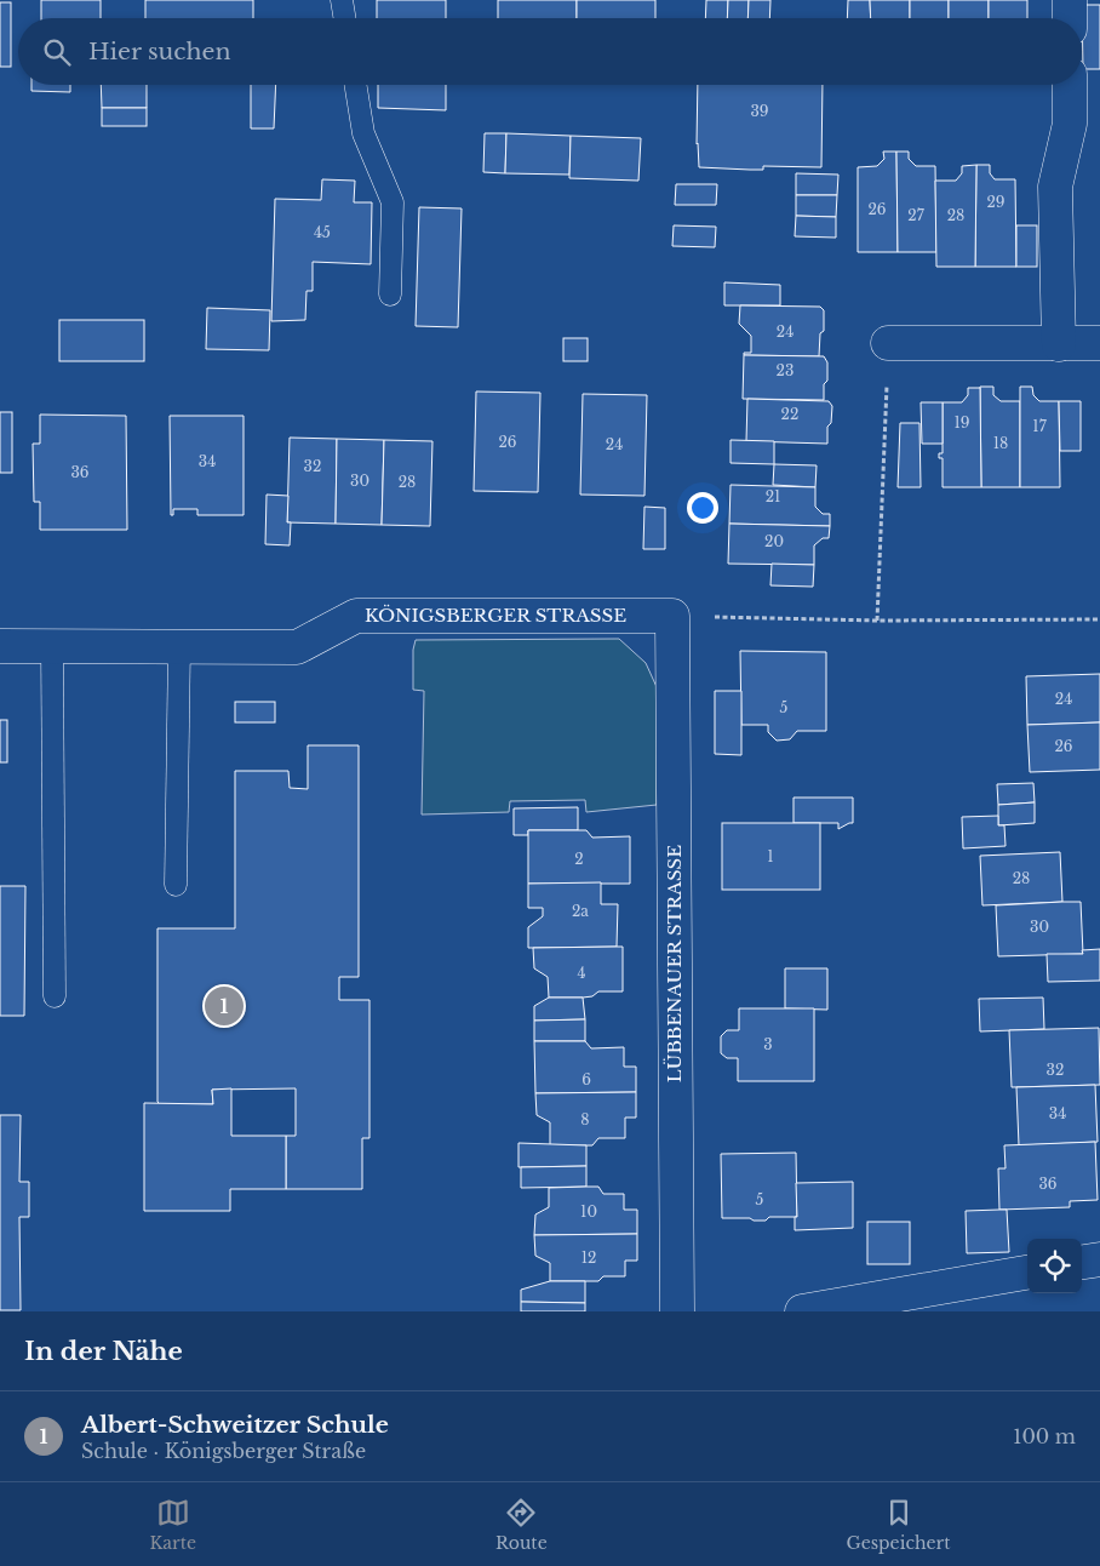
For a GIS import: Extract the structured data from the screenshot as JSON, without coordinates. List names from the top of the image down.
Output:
{
  "streets": {
    "street": ["KÖNIGSBERGER STRASSE", "LÜBBENAUER STRASSE"]
  },
  "crossings": [
    ["KÖNIGSBERGER STRASSE", "LÜBBENAUER STRASSE"]
  ],
  "house_numbers": [
    "39",
    "29",
    "26",
    "27",
    "28",
    "45",
    "24",
    "23",
    "22",
    "19",
    "17",
    "26",
    "18",
    "24",
    "34",
    "32",
    "36",
    "30",
    "28",
    "21",
    "20",
    "24",
    "5",
    "26",
    "1",
    "2",
    "28",
    "2a",
    "30",
    "4",
    "3",
    "32",
    "6",
    "34",
    "8",
    "36",
    "5",
    "10",
    "12"
  ],
  "page": {
    "search": "Hier suchen",
    "pins": "1",
    "heading": "In der Nähe",
    "list": [
      {
        "mark": "1",
        "name": "Albert-Schweitzer Schule",
        "note": "Schule · Königsberger Straße",
        "value": "100 m"
      }
    ],
    "nav": ["Karte", "Route", "Gespeichert"]
  }
}
